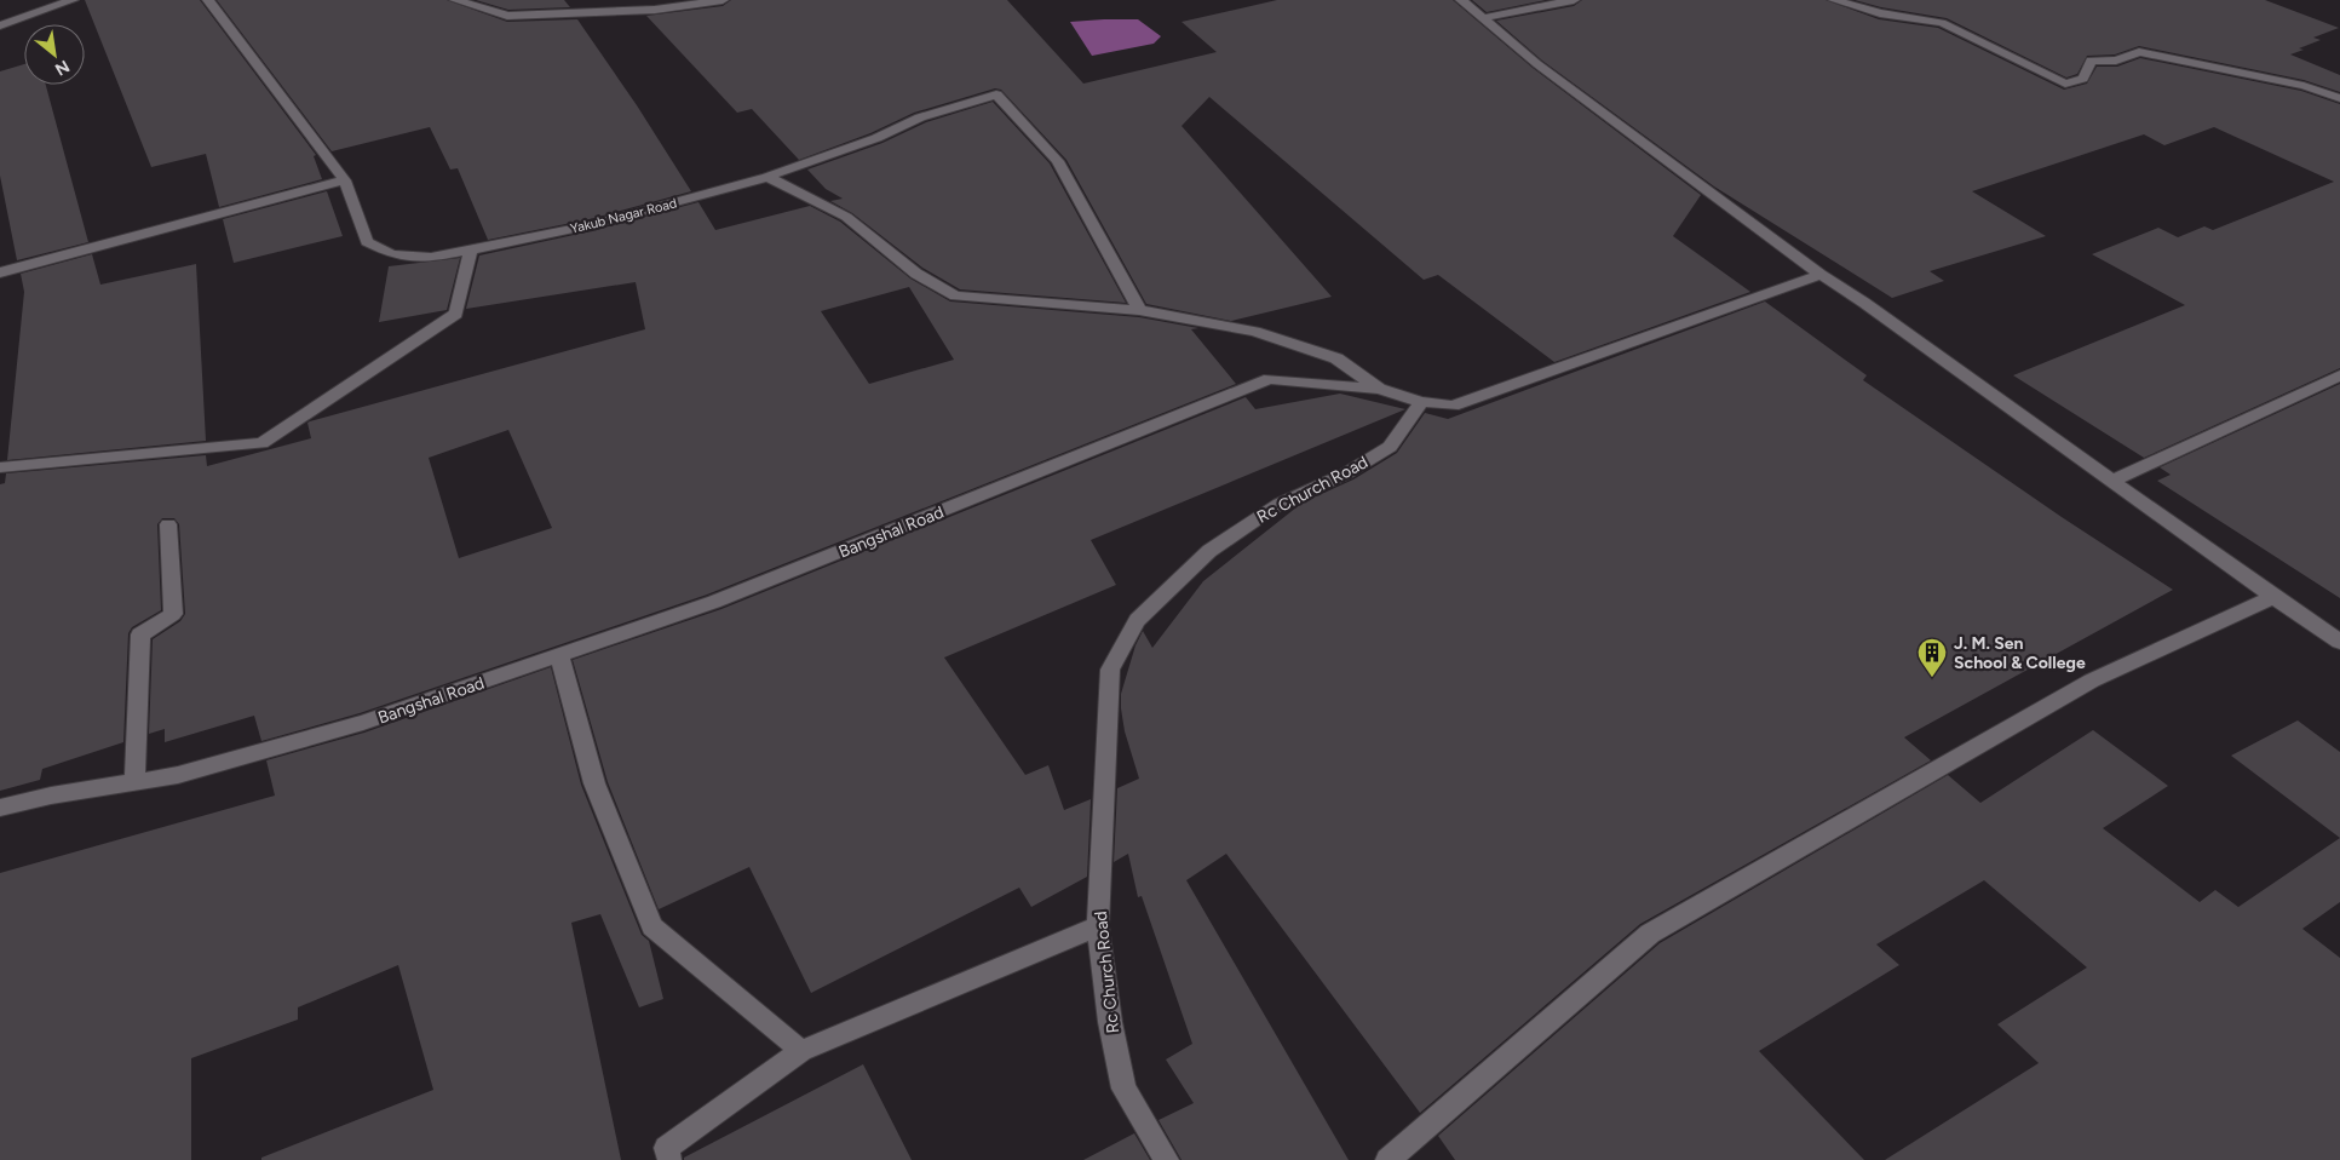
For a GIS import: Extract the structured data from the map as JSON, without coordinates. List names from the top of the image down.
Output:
{
  "streets": {
    "street": ["Yakub Nagar Road", "Rc Church Road", "Bangshal Road"]
  },
  "crossings": [
    ["Rc Church Road", "Bangshal Road"]
  ],
  "places": {
    "building": ["J. M. Sen School & College"]
  },
  "north": "bottom right"
}
